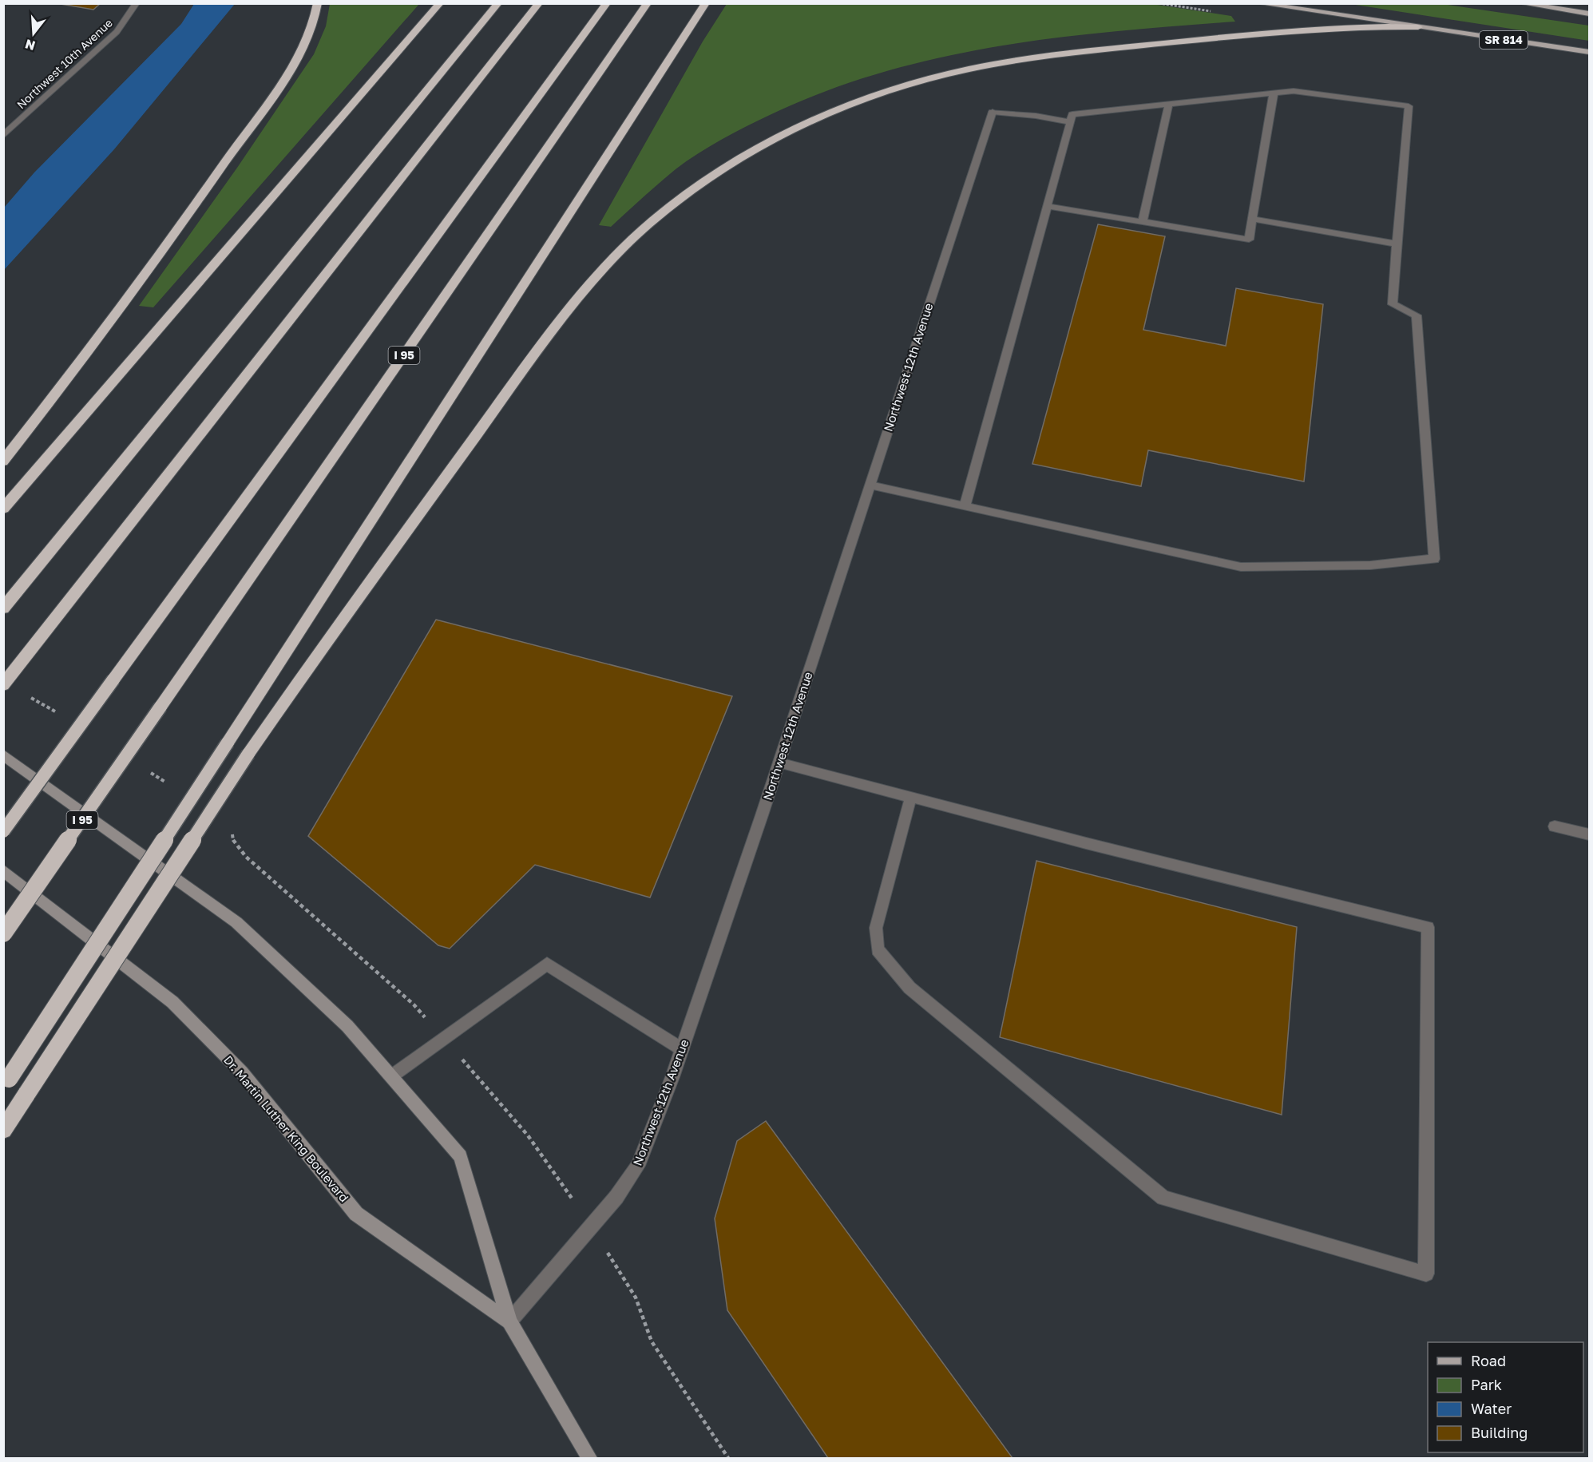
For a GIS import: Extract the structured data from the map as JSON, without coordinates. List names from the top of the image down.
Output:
{
  "streets": {
    "highway": ["I 95"],
    "main road": ["SR 814", "Dr. Martin Luther King Boulevard"],
    "street": ["Northwest 10th Avenue", "Northwest 12th Avenue"]
  },
  "crossings": [
    ["Northwest 12th Avenue", "Dr. Martin Luther King Boulevard"]
  ],
  "legend": [
    "Road",
    "Park",
    "Water",
    "Building"
  ],
  "north": "bottom"
}
